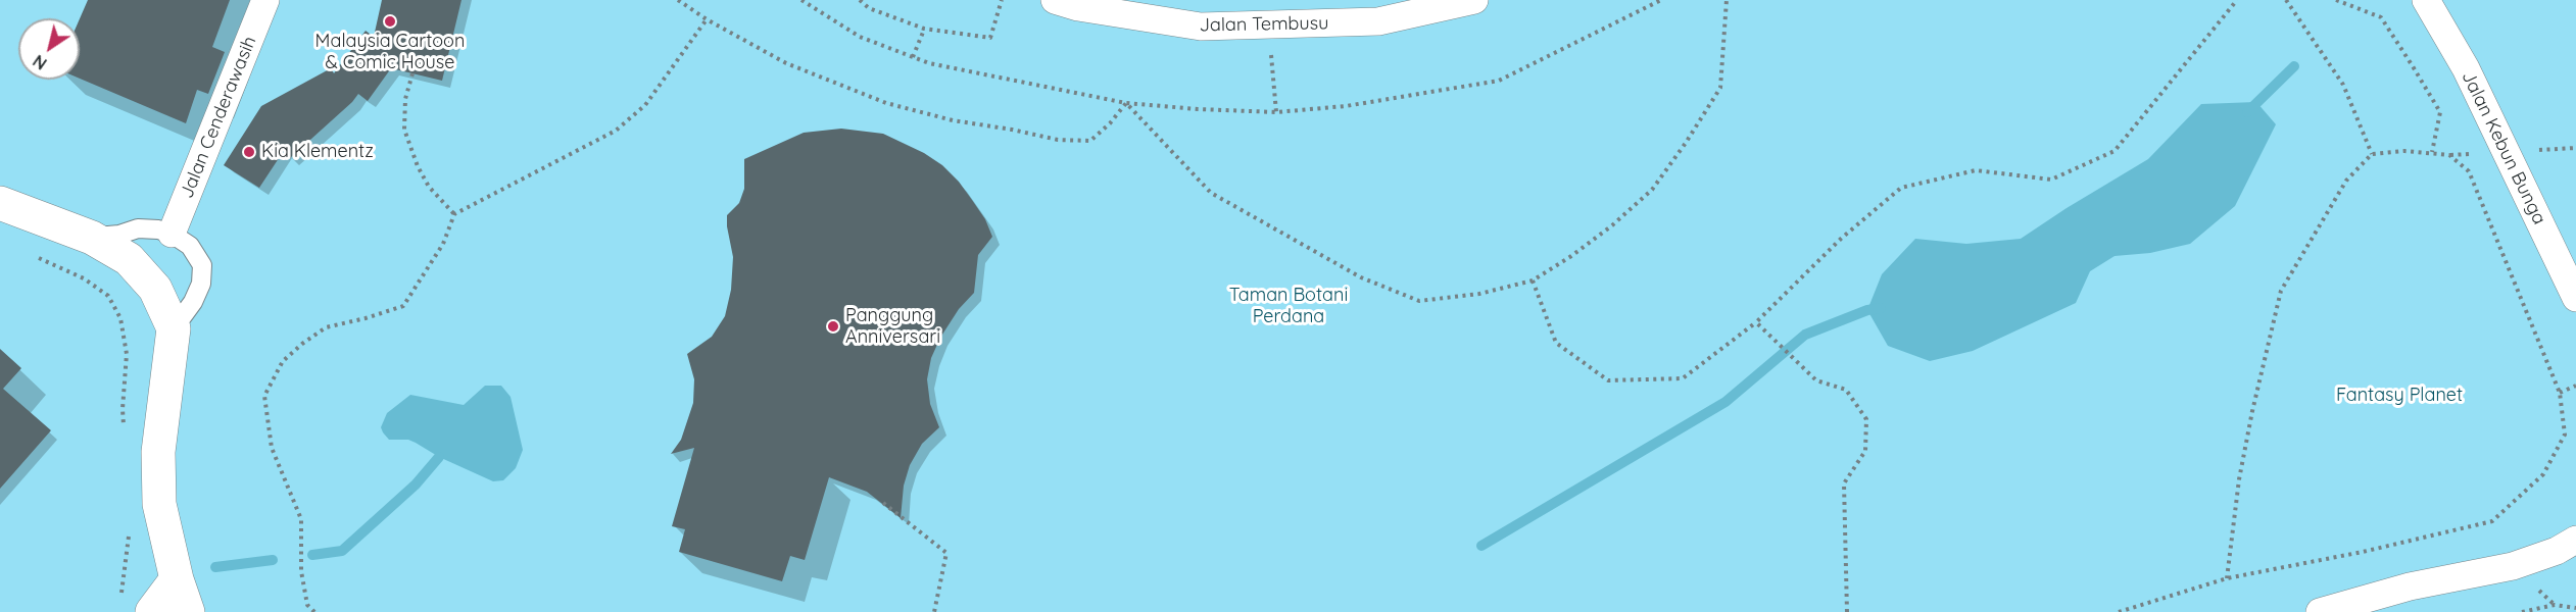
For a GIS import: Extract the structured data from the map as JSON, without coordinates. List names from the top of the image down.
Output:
{
  "streets": {
    "street": ["Jalan Tembusu", "Jalan Cenderawasih", "Jalan Kebun Bunga"]
  },
  "parks": ["Taman Botani Perdana", "Fantasy Planet"],
  "places": ["Malaysia Cartoon & Comic House", "Kia Klementz", "Panggung Anniversari"],
  "north": "bottom left"
}
